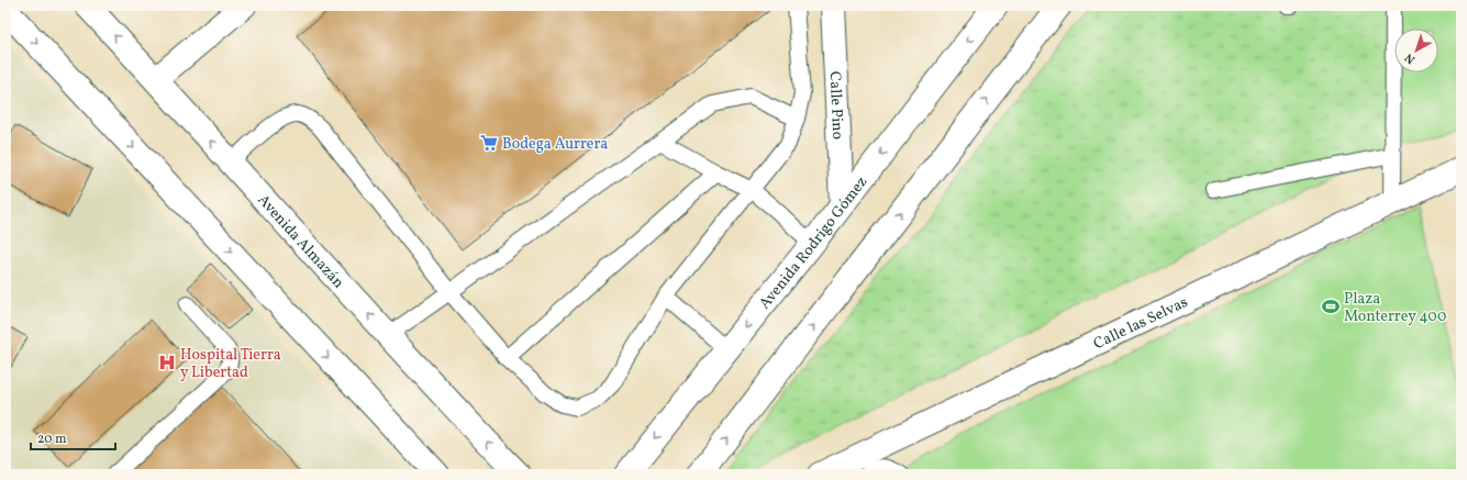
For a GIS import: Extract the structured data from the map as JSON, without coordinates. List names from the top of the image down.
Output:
{
  "streets": {
    "main road": [
      "Calle Pino",
      "Avenida Almazán",
      "Avenida Rodrigo Gómez",
      "Calle las Selvas"
    ]
  },
  "crossings": [
    ["Calle Pino", "Avenida Rodrigo Gómez"]
  ],
  "places": {
    "supermarket": ["Bodega Aurrera"],
    "sports": ["Plaza Monterrey 400"],
    "hospital": ["Hospital Tierra y Libertad"]
  },
  "scale_bar": "20 m",
  "north": "bottom left"
}
